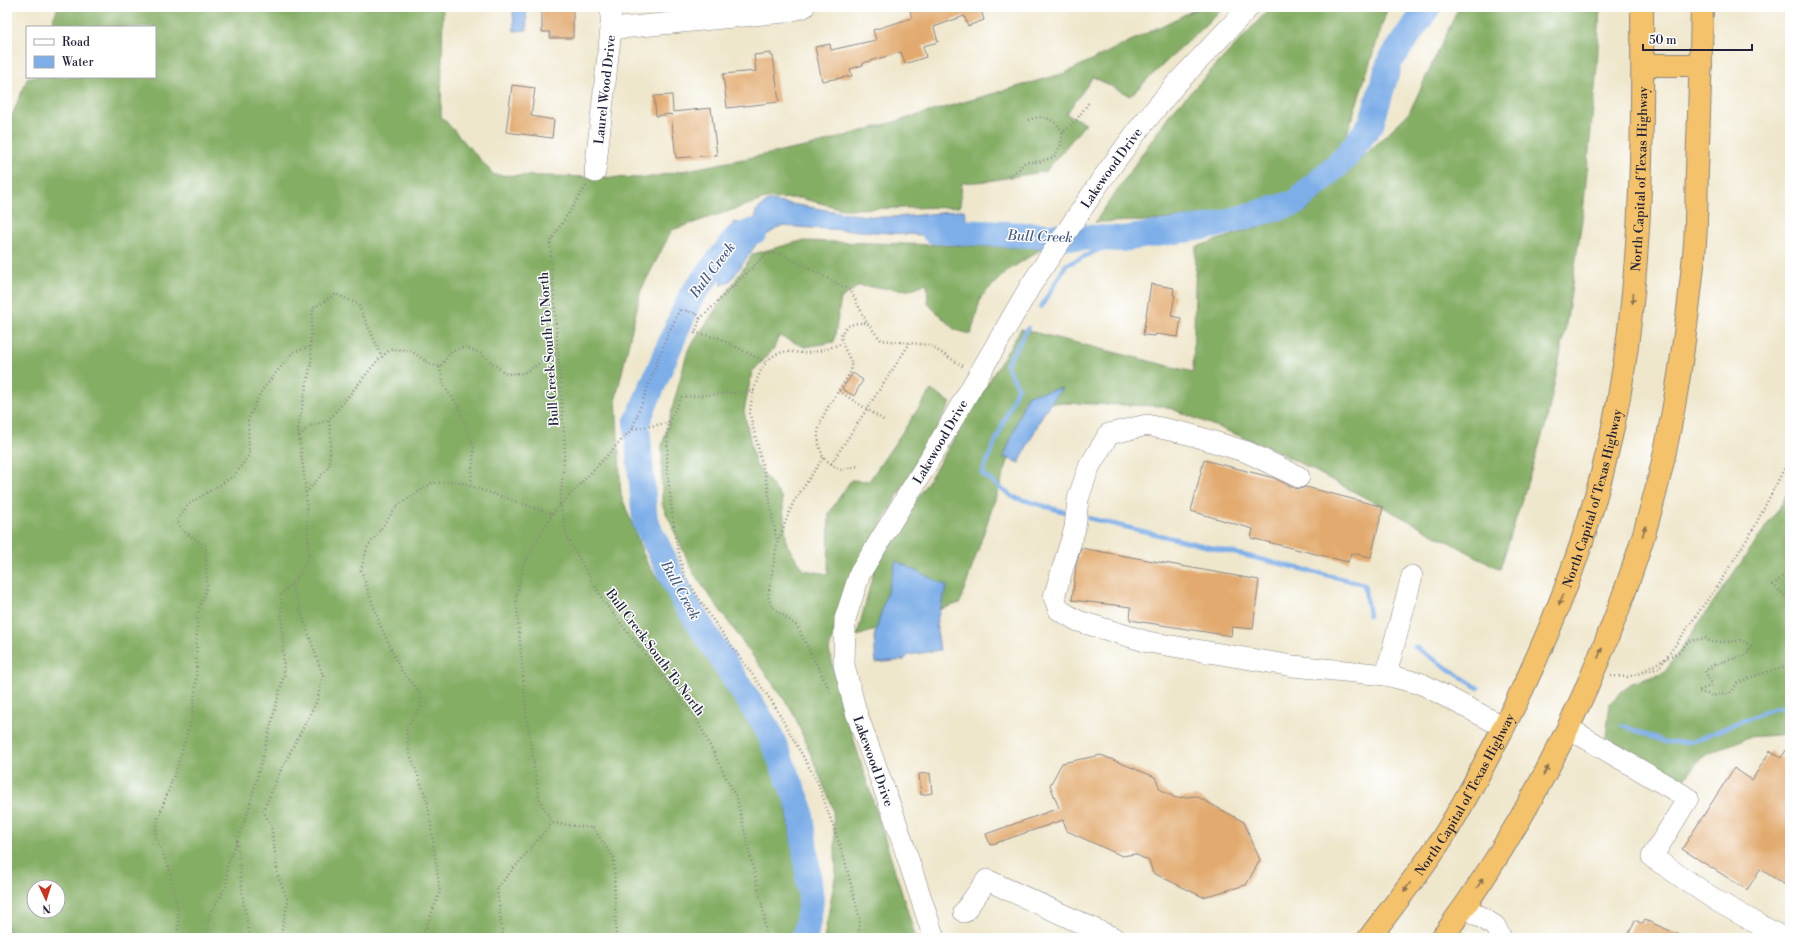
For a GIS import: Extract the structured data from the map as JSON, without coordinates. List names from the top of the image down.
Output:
{
  "streets": {
    "highway": ["North Capital of Texas Highway"],
    "street": ["Laurel Wood Drive", "Lakewood Drive"],
    "path": ["Bull Creek South To North"]
  },
  "crossings": [
    ["Laurel Wood Drive", "Bull Creek South To North"]
  ],
  "water": ["Bull Creek"],
  "legend": ["Road", "Water"],
  "scale_bar": "50 m",
  "north": "bottom"
}
